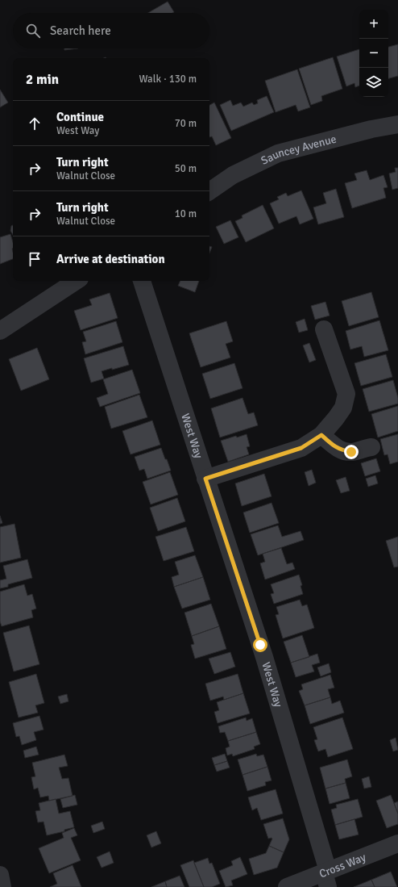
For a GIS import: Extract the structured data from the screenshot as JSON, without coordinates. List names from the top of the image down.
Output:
{
  "streets": {
    "street": ["Sauncey Avenue", "West Way", "Cross Way"]
  },
  "crossings": [
    ["West Way", "Cross Way"]
  ],
  "page": {
    "map_buttons": ["+", "−"],
    "search": "Search here",
    "heading": ["2 min", "Walk · 130 m"],
    "list": [
      ["Continue", "West Way", "70 m"],
      ["Turn right", "Walnut Close", "50 m"],
      ["Turn right", "Walnut Close", "10 m"],
      "Arrive at destination"
    ]
  }
}
